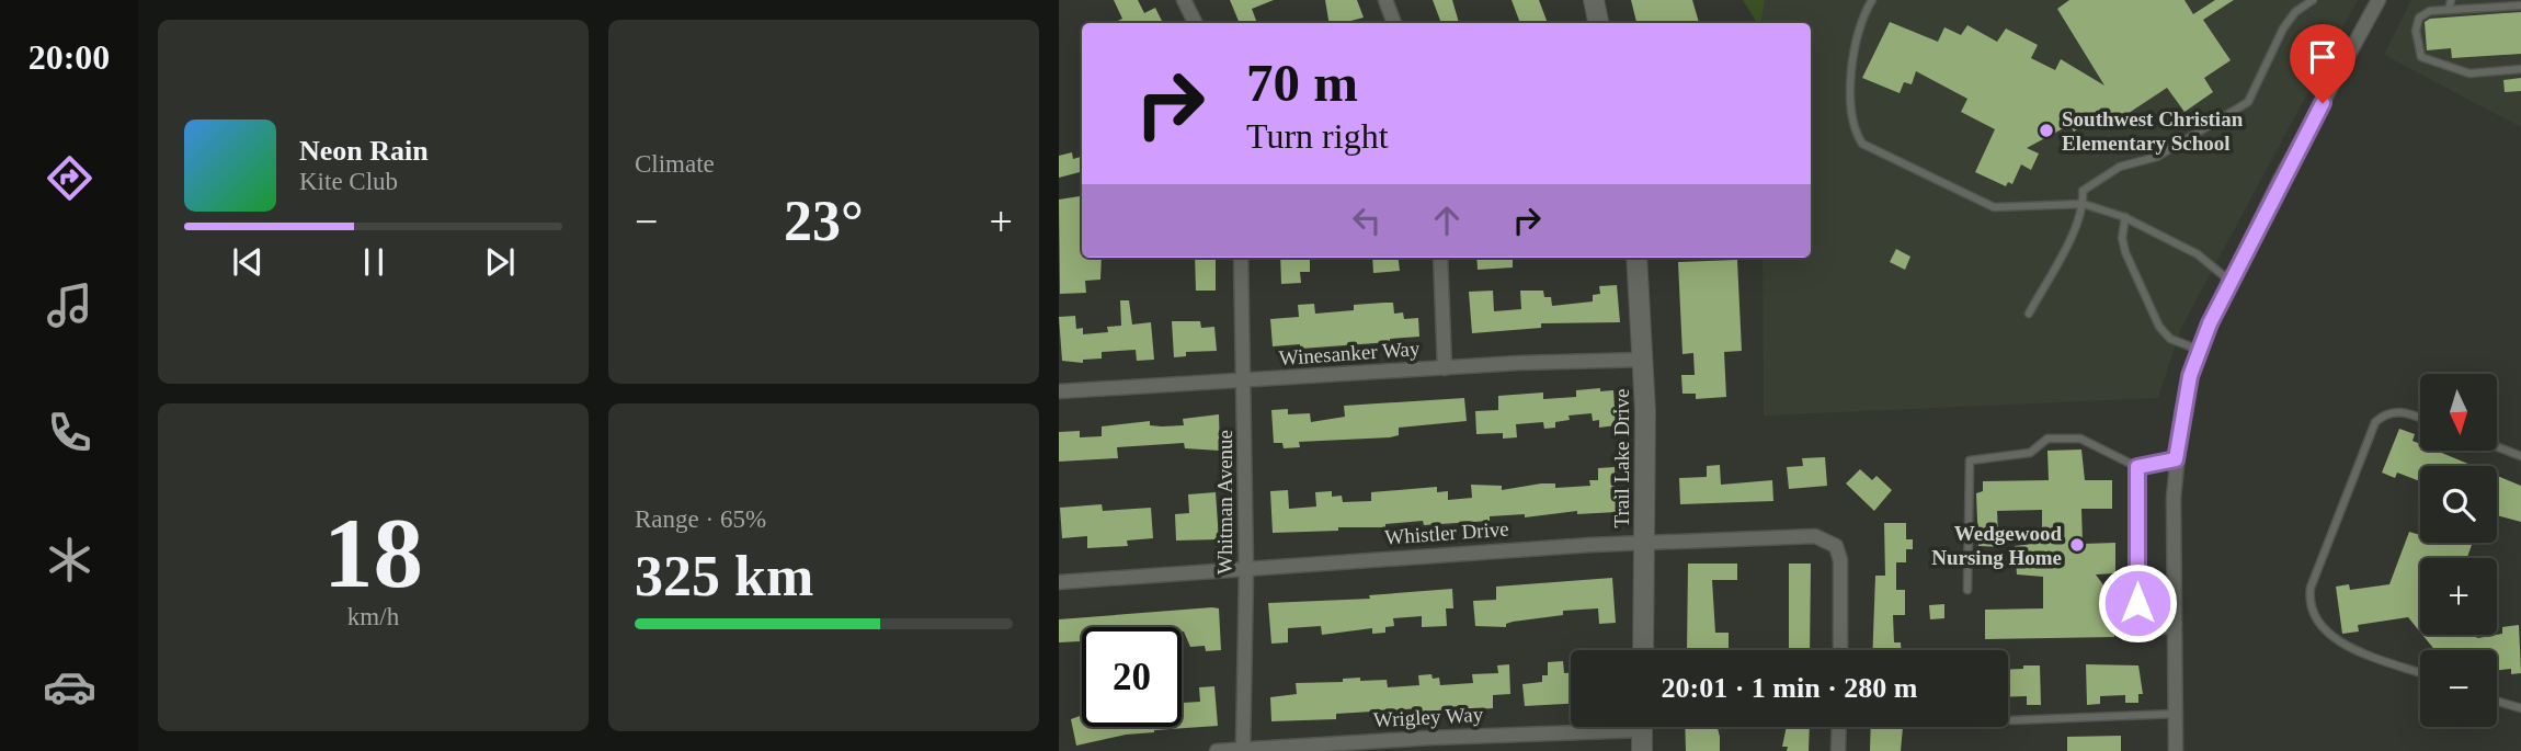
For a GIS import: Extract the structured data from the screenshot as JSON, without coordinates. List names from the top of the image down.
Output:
{
  "streets": {
    "street": [
      "Winesanker Way",
      "Trail Lake Drive",
      "Whitman Avenue",
      "Whistler Drive",
      "Wrigley Way"
    ]
  },
  "crossings": [
    ["Winesanker Way", "Trail Lake Drive"],
    ["Winesanker Way", "Whitman Avenue"],
    ["Trail Lake Drive", "Whistler Drive"],
    ["Whitman Avenue", "Whistler Drive"],
    ["Whitman Avenue", "Wrigley Way"]
  ],
  "places": ["Southwest Christian Elementary School", "Wedgewood Nursing Home"],
  "north": "bottom",
  "page": {
    "tabs": "20:00",
    "tile": [
      "Climate",
      ["18", "km/h"],
      ["Range · 65%", "325 km"]
    ],
    "turn": ["70 m", "Turn right"],
    "song": ["Neon Rain", "Kite Club"],
    "heat": ["−", "23°", "+"],
    "map_buttons": ["+", "−"],
    "limit": "20",
    "trip": "20:01 · 1 min · 280 m"
  }
}
